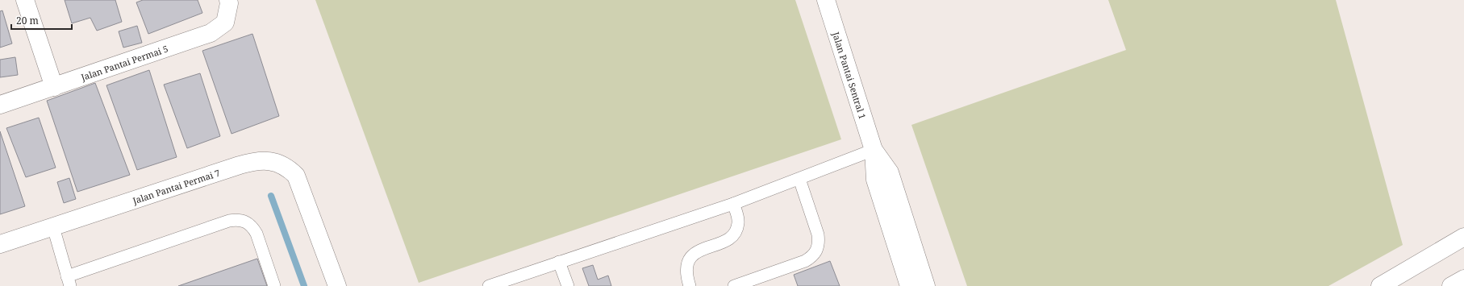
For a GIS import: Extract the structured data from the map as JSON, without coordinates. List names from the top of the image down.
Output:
{
  "streets": {
    "street": ["Jalan Pantai Permai 5", "Jalan Pantai Sentral 1", "Jalan Pantai Permai 7"]
  },
  "scale_bar": "20 m"
}
